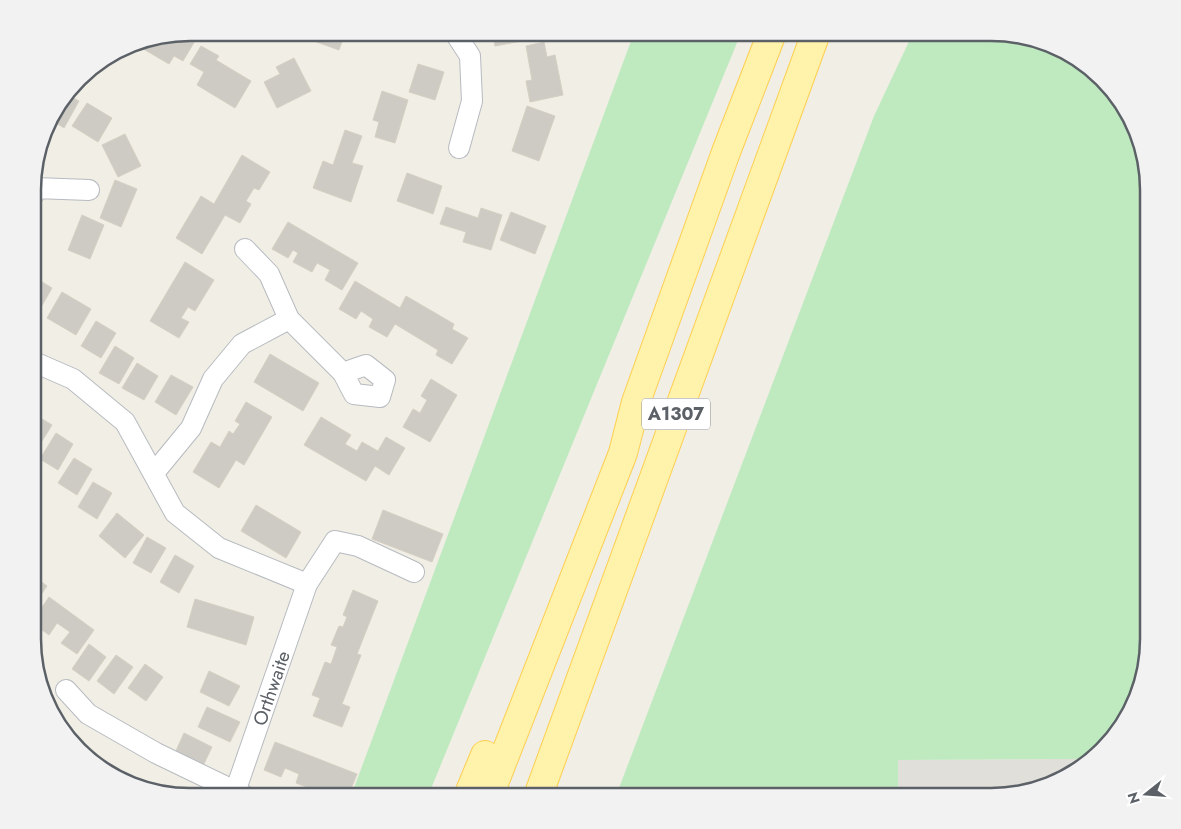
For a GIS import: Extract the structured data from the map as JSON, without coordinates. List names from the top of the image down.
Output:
{
  "streets": {
    "main road": ["A1307"],
    "street": ["Orthwaite"]
  },
  "north": "left"
}
